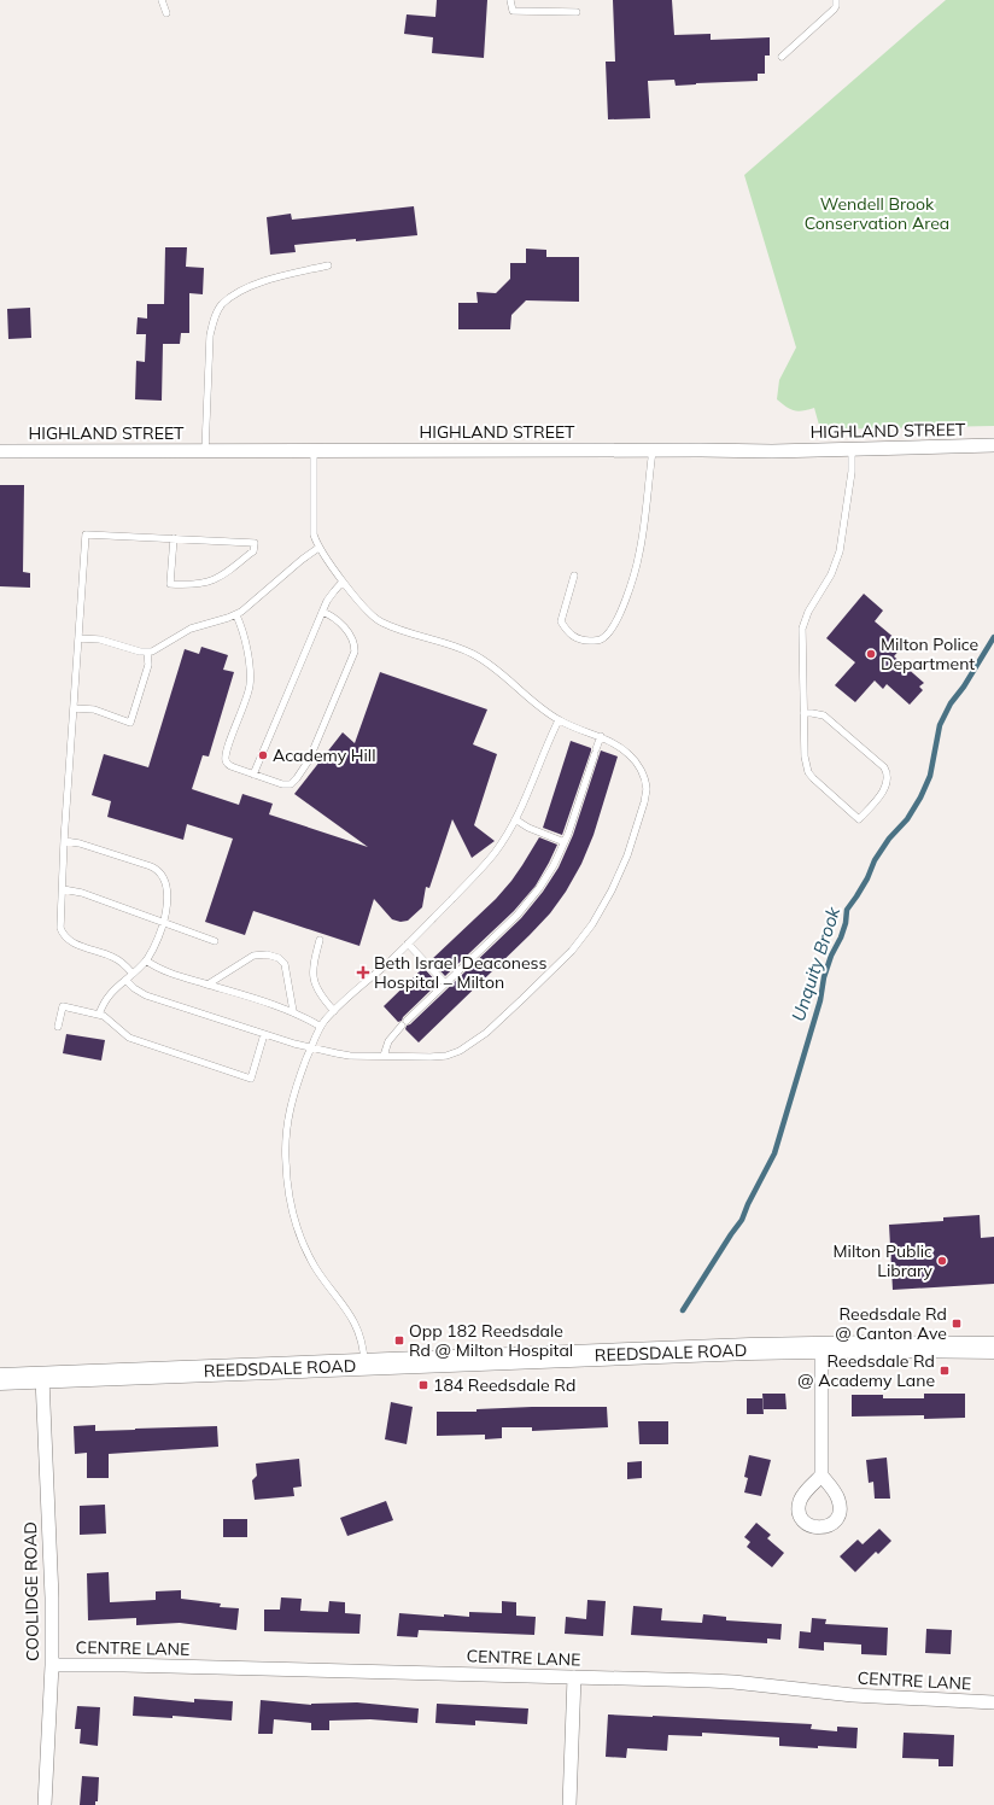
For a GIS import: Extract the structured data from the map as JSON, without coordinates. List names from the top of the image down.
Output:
{
  "streets": {
    "main road": ["REEDSDALE ROAD"],
    "street": ["HIGHLAND STREET", "COOLIDGE ROAD", "CENTRE LANE"]
  },
  "crossings": [
    ["REEDSDALE ROAD", "COOLIDGE ROAD"],
    ["COOLIDGE ROAD", "CENTRE LANE"]
  ],
  "water": ["Unquity Brook"],
  "parks": ["Wendell Brook Conservation Area"],
  "places": {
    "other": ["Milton Police Department", "Academy Hill", "Milton Public Library"],
    "health": ["Beth Israel Deaconess Hospital – Milton"],
    "transit": [
      "Reedsdale Rd @ Canton Ave",
      "Opp 182 Reedsdale Rd @ Milton Hospital",
      "Reedsdale Rd @ Academy Lane",
      "184 Reedsdale Rd"
    ]
  }
}
